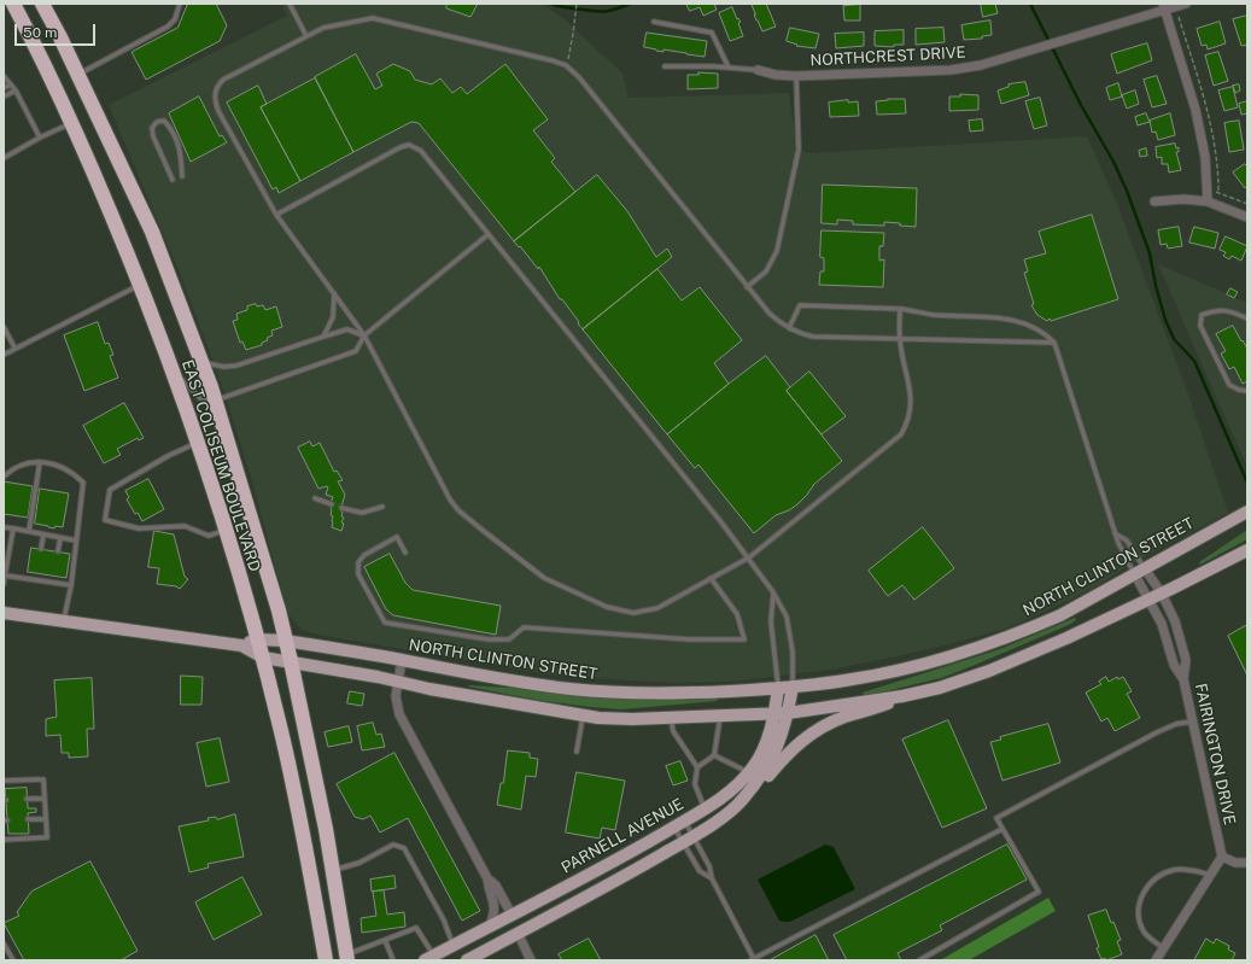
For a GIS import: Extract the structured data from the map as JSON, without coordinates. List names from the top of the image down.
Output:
{
  "streets": {
    "highway": ["EAST COLISEUM BOULEVARD"],
    "main road": ["NORTH CLINTON STREET", "PARNELL AVENUE"],
    "street": ["NORTHCREST DRIVE", "FAIRINGTON DRIVE"]
  },
  "crossings": [
    ["EAST COLISEUM BOULEVARD", "NORTH CLINTON STREET"],
    ["NORTH CLINTON STREET", "FAIRINGTON DRIVE"],
    ["NORTH CLINTON STREET", "PARNELL AVENUE"]
  ],
  "scale_bar": "50 m"
}
